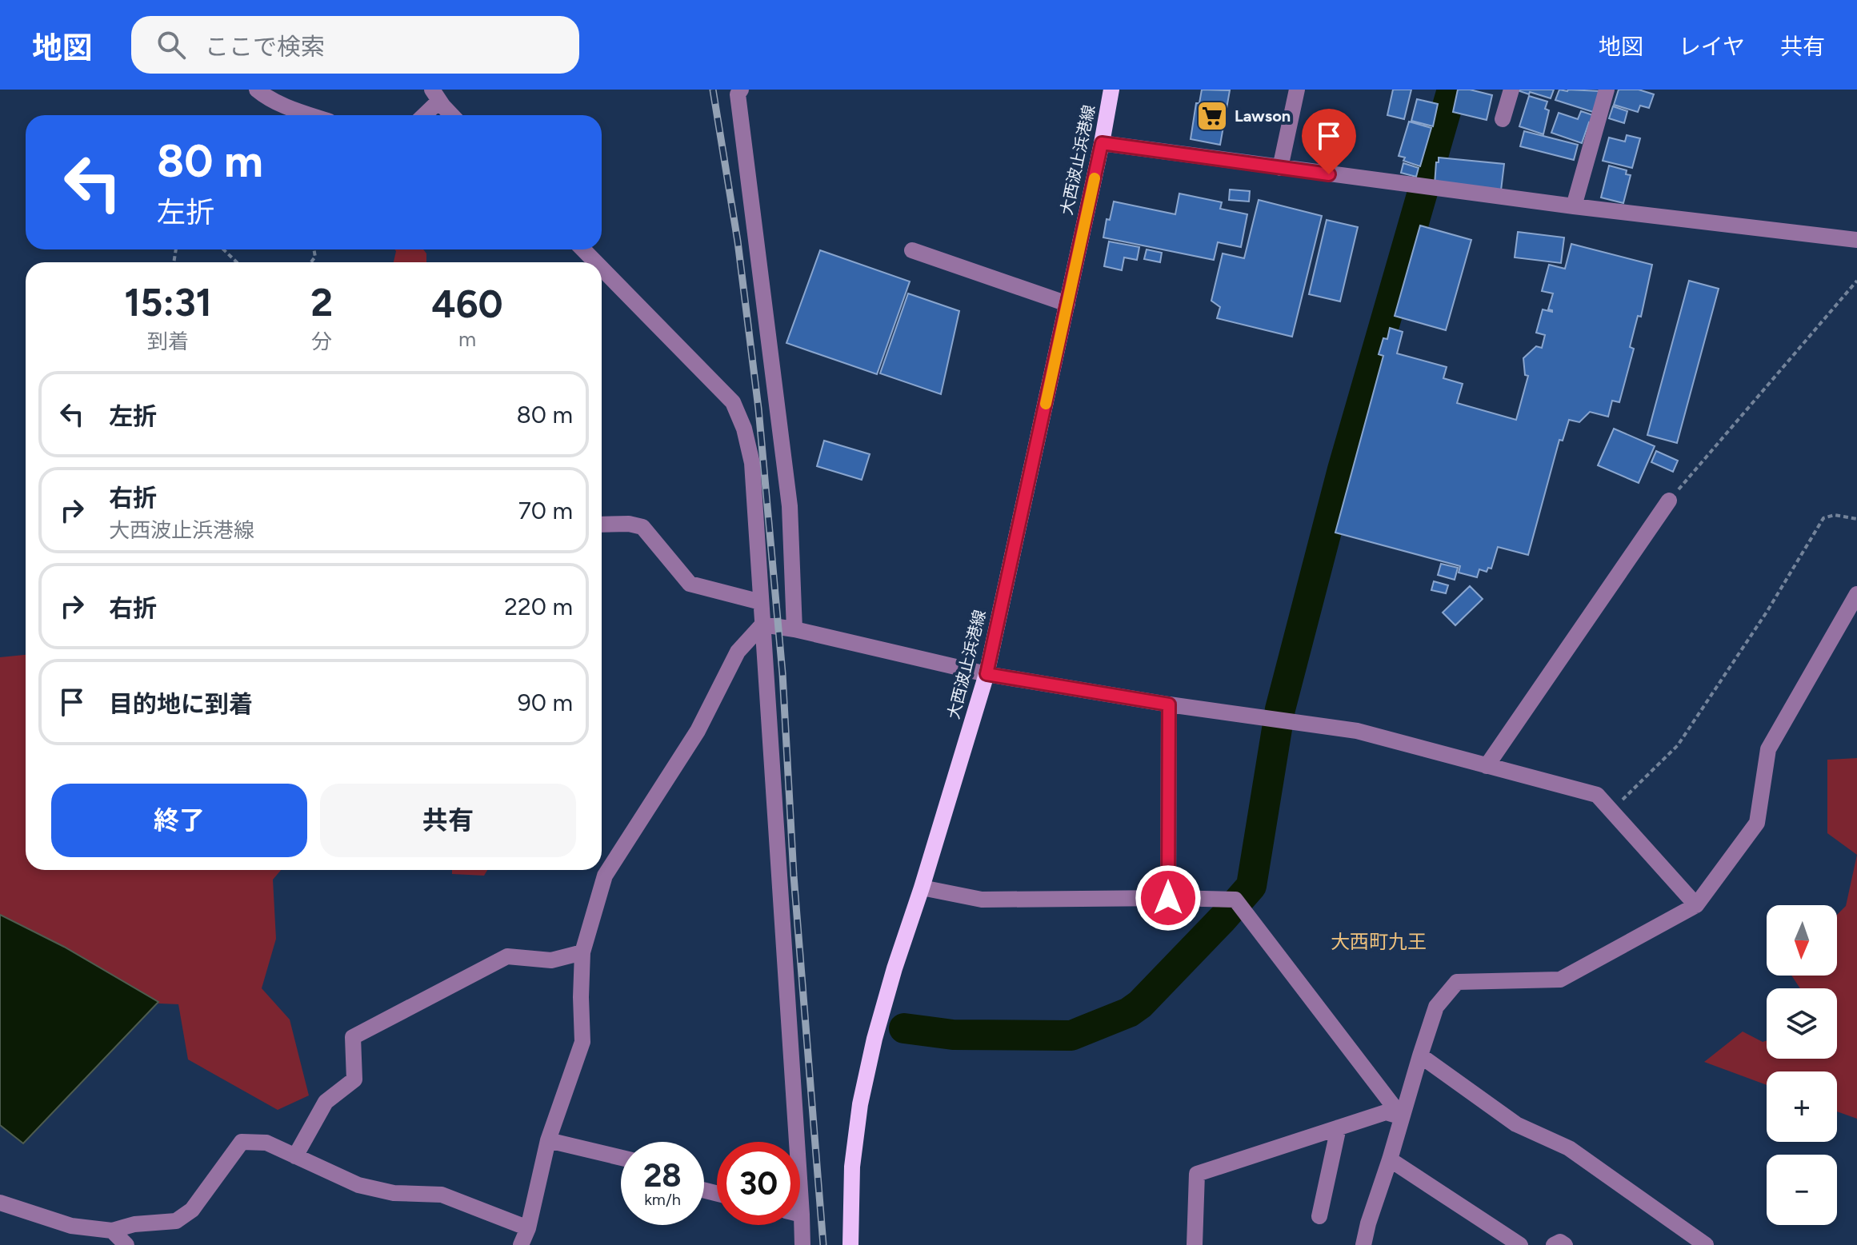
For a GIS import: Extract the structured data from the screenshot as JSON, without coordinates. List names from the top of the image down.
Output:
{
  "streets": {
    "main road": ["大西波止浜港線"]
  },
  "districts": ["大西町九王"],
  "places": {
    "supermarket": ["Lawson"]
  },
  "north": "bottom",
  "page": {
    "header": "地図",
    "search": "ここで検索",
    "nav": ["地図", "レイヤ", "共有"],
    "turn": ["80 m", "左折"],
    "eta": [
      "15:31",
      "到着",
      "2",
      "分",
      "460",
      "m"
    ],
    "list": [
      {
        "name": "左折",
        "value": "80 m"
      },
      {
        "name": "右折",
        "note": "大西波止浜港線",
        "value": "70 m"
      },
      {
        "name": "右折",
        "value": "220 m"
      },
      {
        "name": "目的地に到着",
        "value": "90 m"
      }
    ],
    "buttons": ["終了", "共有"],
    "map_buttons": ["+", "−"],
    "speed": "28 km/h",
    "limit": "30"
  }
}
